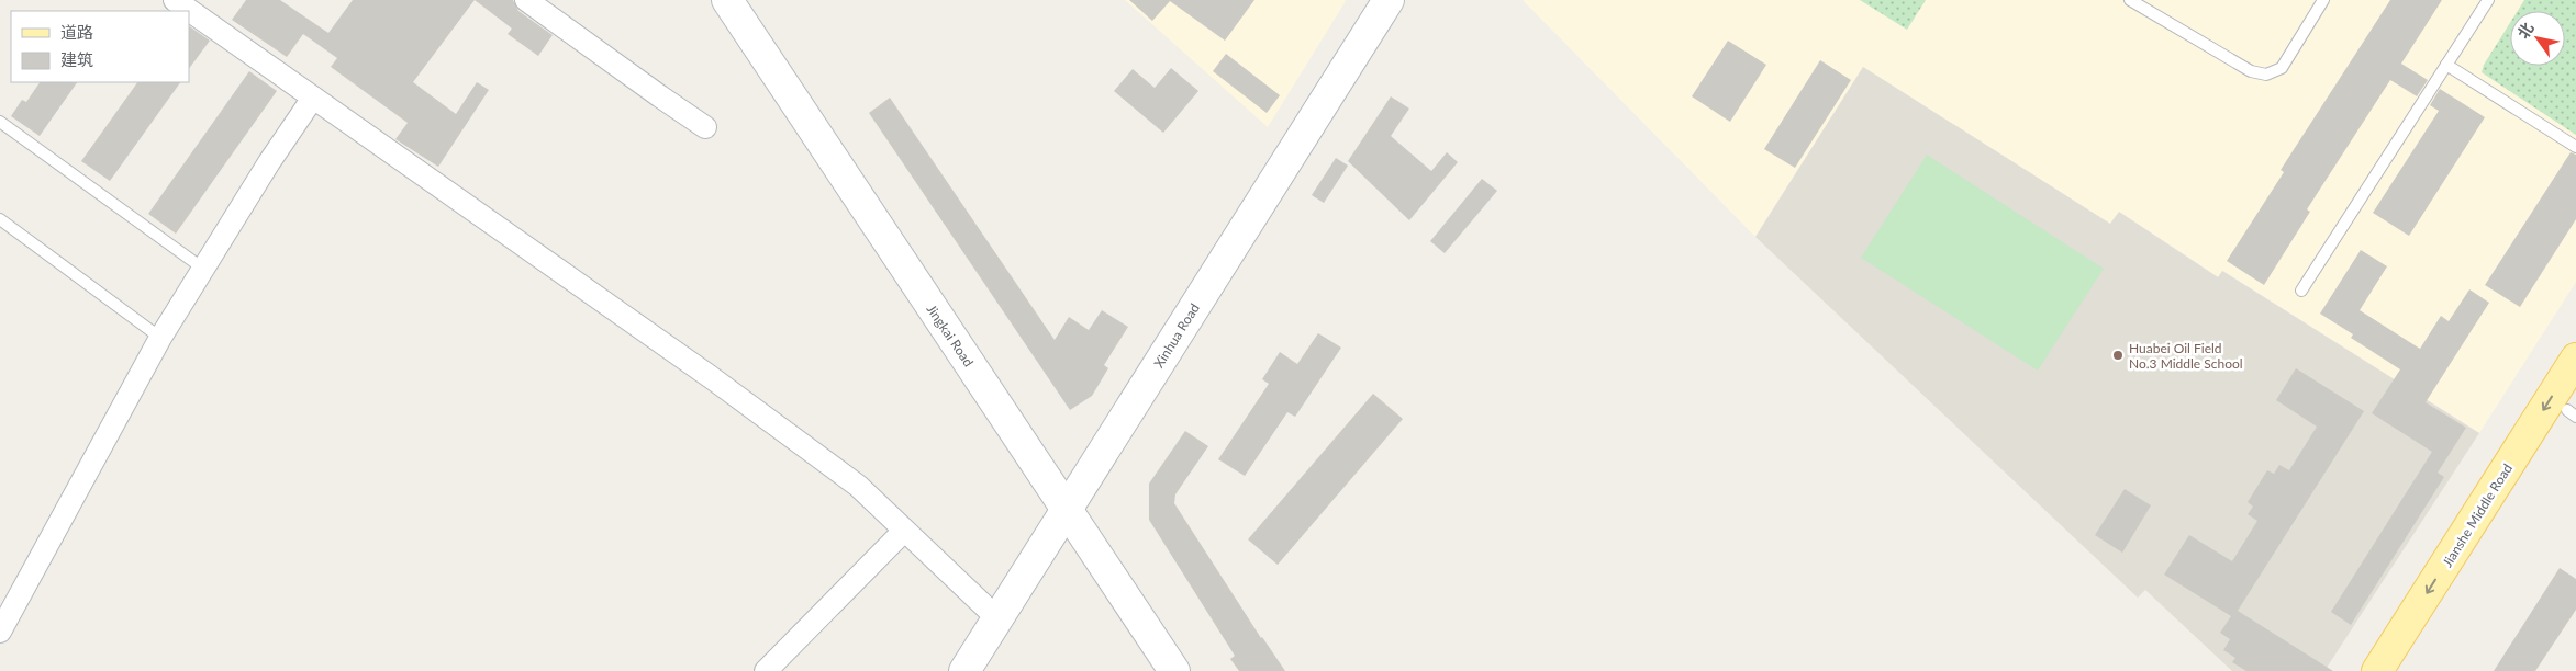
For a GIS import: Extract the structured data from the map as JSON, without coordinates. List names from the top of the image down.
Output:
{
  "streets": {
    "main road": ["Jingkai Road", "Xinhua Road", "Jianshe Middle Road"]
  },
  "crossings": [
    ["Jingkai Road", "Xinhua Road"]
  ],
  "places": ["Huabei Oil Field No.3 Middle School"],
  "legend": ["道路", "建筑"],
  "north": "top left"
}
